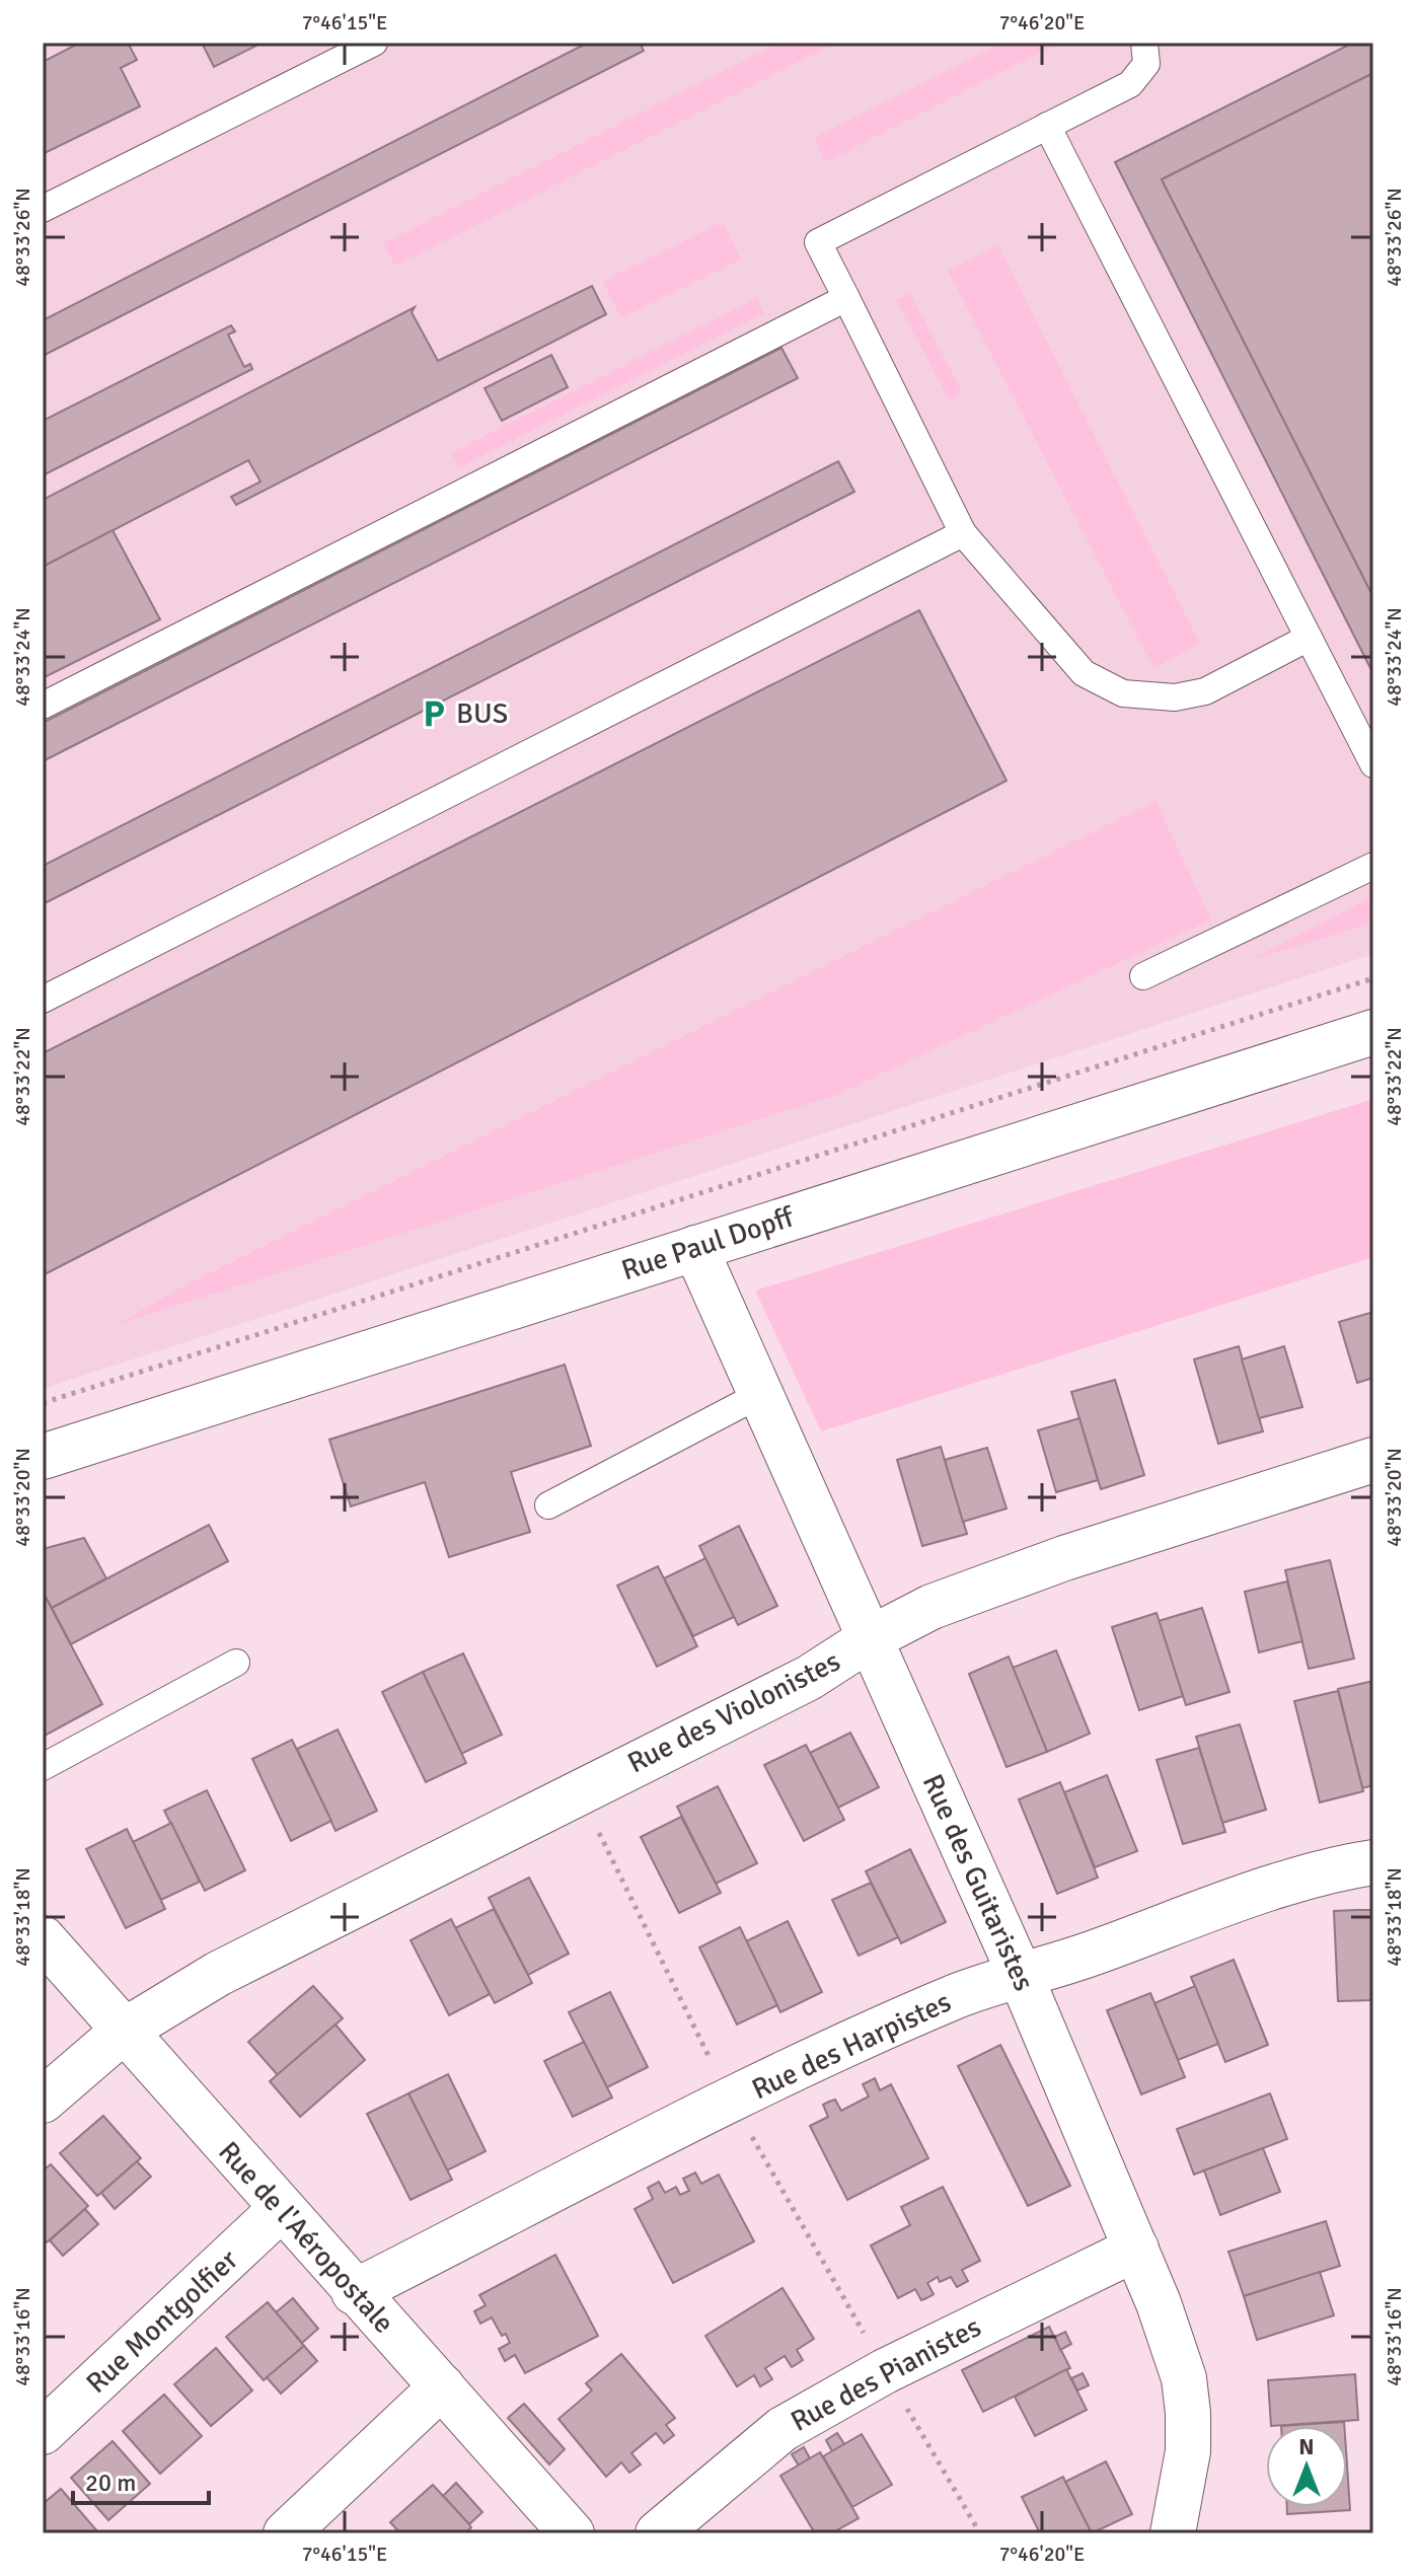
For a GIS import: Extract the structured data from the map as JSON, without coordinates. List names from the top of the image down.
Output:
{
  "streets": {
    "street": [
      "Rue Paul Dopff",
      "Rue des Violonistes",
      "Rue des Guitaristes",
      "Rue des Harpistes",
      "Rue de l'Aéropostale",
      "Rue Montgolfier",
      "Rue des Pianistes"
    ]
  },
  "crossings": [
    ["Rue Paul Dopff", "Rue des Guitaristes"],
    ["Rue des Violonistes", "Rue des Guitaristes"],
    ["Rue des Violonistes", "Rue de l'Aéropostale"],
    ["Rue des Guitaristes", "Rue des Harpistes"],
    ["Rue des Guitaristes", "Rue des Pianistes"],
    ["Rue des Harpistes", "Rue de l'Aéropostale"],
    ["Rue de l'Aéropostale", "Rue Montgolfier"]
  ],
  "places": {
    "parking": ["BUS"]
  },
  "scale_bar": "20 m",
  "north": "top",
  "coordinates": [
    "7°46'15\"E",
    "7°46'20\"E",
    "48°33'26\"N",
    "48°33'24\"N",
    "48°33'22\"N",
    "48°33'20\"N",
    "48°33'18\"N",
    "48°33'16\"N"
  ]
}
